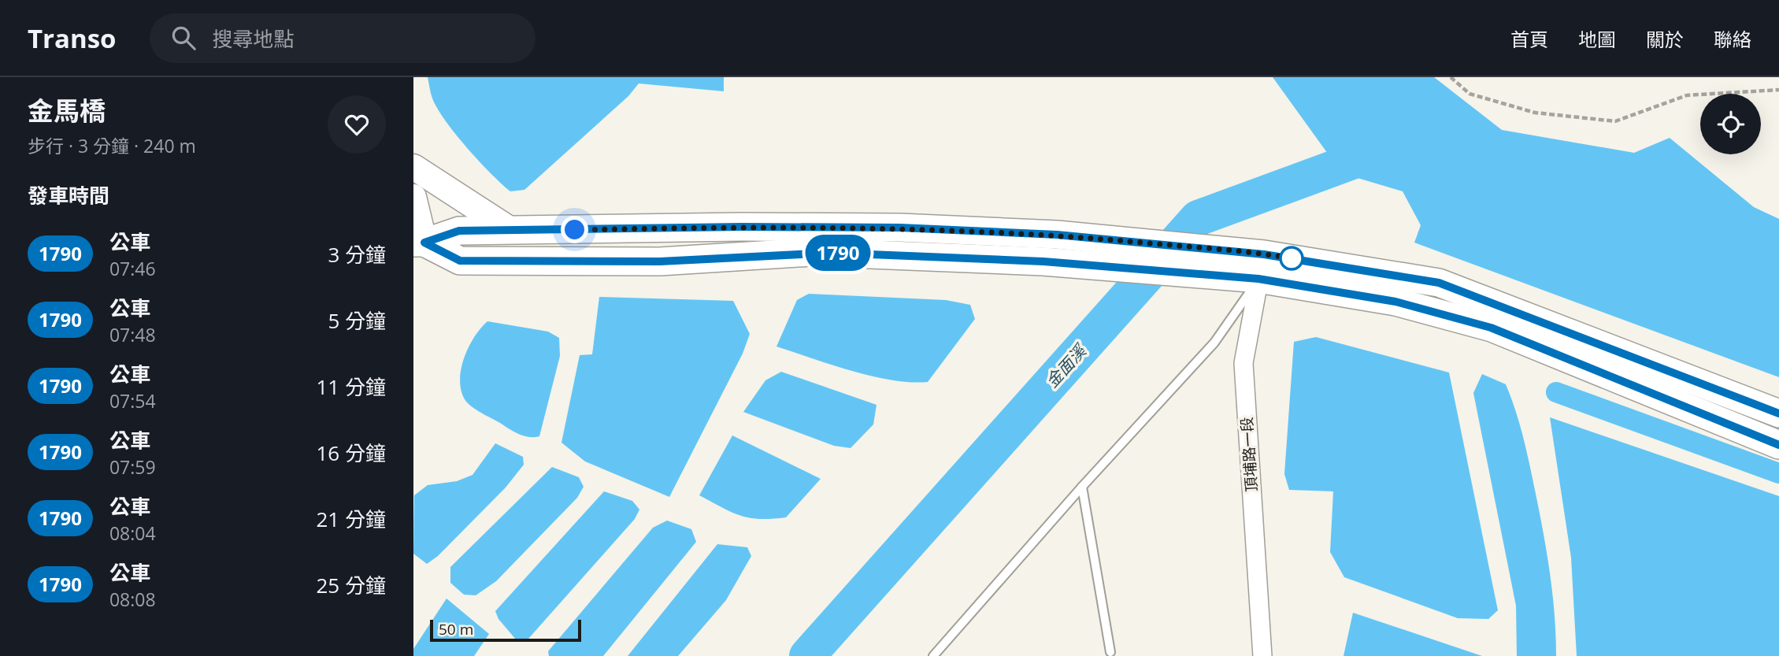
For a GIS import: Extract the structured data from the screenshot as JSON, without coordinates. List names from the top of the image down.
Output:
{
  "streets": {
    "street": ["頂埔路一段"]
  },
  "water": ["金面溪"],
  "lines": ["bus line 1790"],
  "scale_bar": "50 m",
  "page": {
    "header": "Transo",
    "search": "搜尋地點",
    "nav": [
      "首頁",
      "地圖",
      "關於",
      "聯絡"
    ],
    "heading": [
      ["金馬橋", "步行 · 3 分鐘 · 240 m"],
      "發車時間"
    ],
    "on_map": "1790",
    "list": [
      {
        "mark": "1790",
        "name": "公車",
        "note": "07:46",
        "value": "3 分鐘"
      },
      {
        "mark": "1790",
        "name": "公車",
        "note": "07:48",
        "value": "5 分鐘"
      },
      {
        "mark": "1790",
        "name": "公車",
        "note": "07:54",
        "value": "11 分鐘"
      },
      {
        "mark": "1790",
        "name": "公車",
        "note": "07:59",
        "value": "16 分鐘"
      },
      {
        "mark": "1790",
        "name": "公車",
        "note": "08:04",
        "value": "21 分鐘"
      },
      {
        "mark": "1790",
        "name": "公車",
        "note": "08:08",
        "value": "25 分鐘"
      }
    ],
    "scale": "50 m"
  }
}
